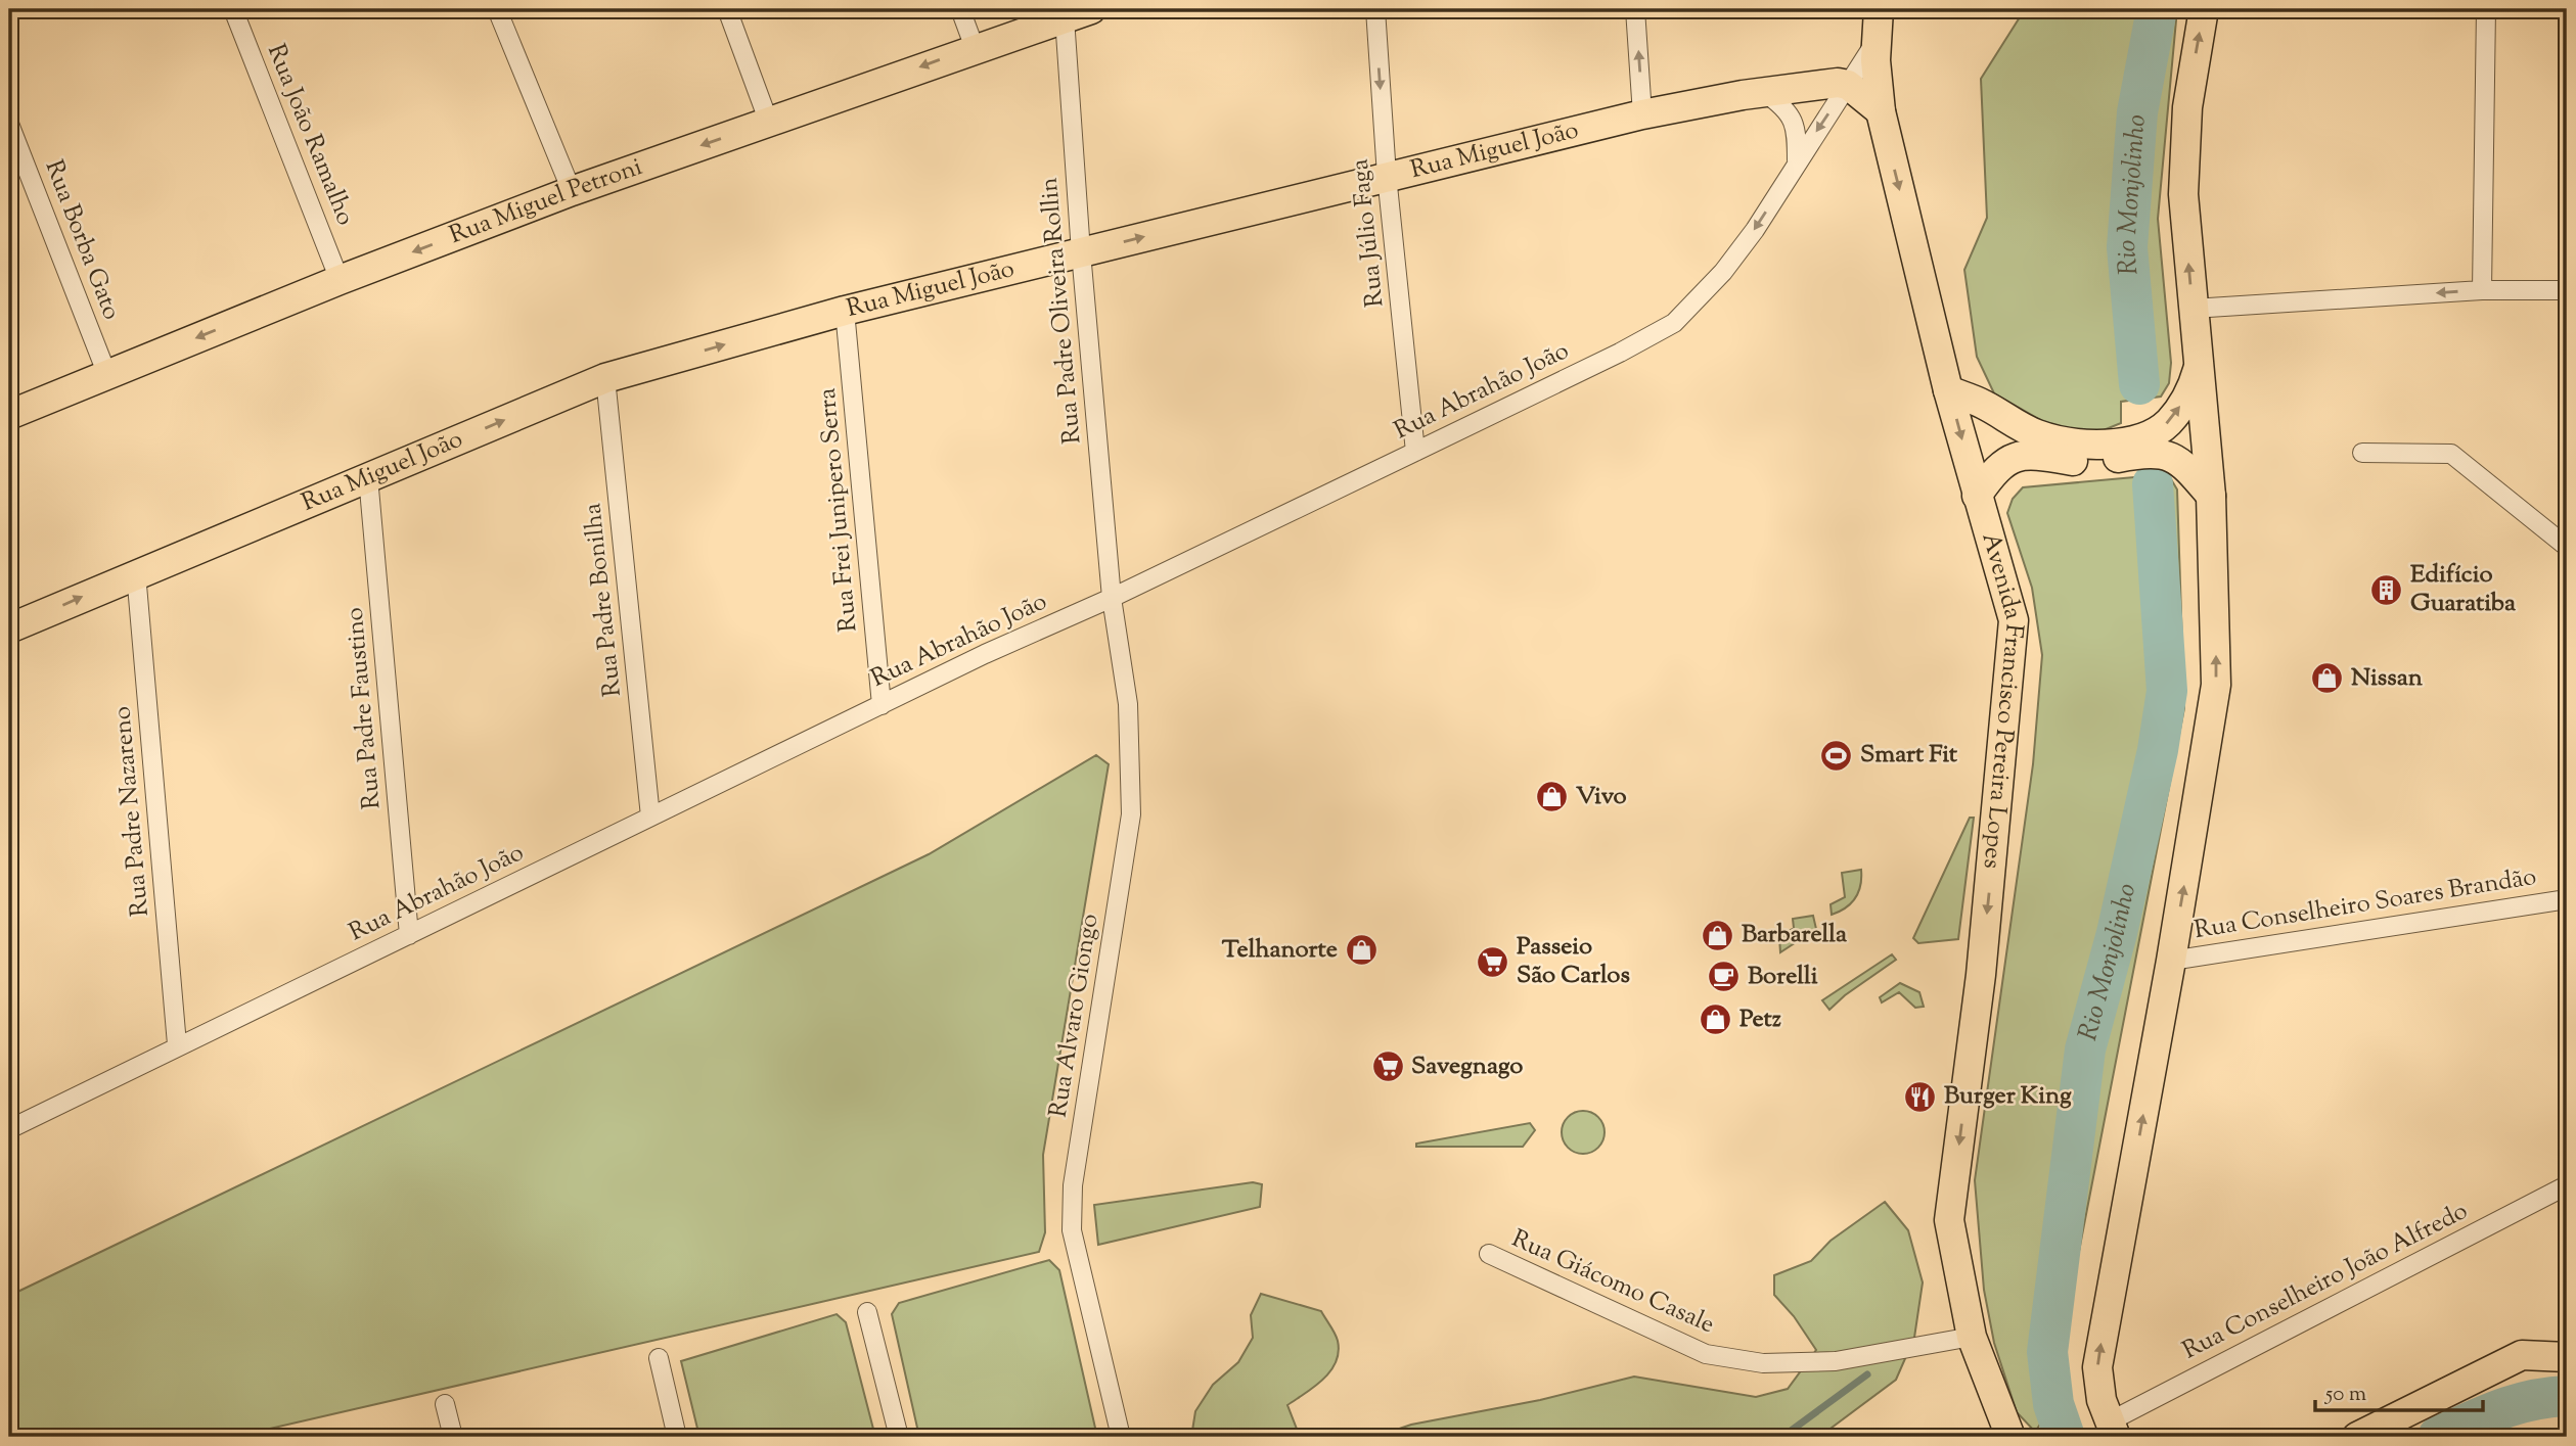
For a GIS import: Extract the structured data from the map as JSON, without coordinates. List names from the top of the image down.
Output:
{
  "streets": {
    "main road": ["Rua Miguel João", "Rua Miguel Petroni", "Avenida Francisco Pereira Lopes"],
    "street": [
      "Rua João Ramalho",
      "Rua Júlio Faga",
      "Rua Borba Gato",
      "Rua Padre Oliveira Rollin",
      "Rua Abrahão João",
      "Rua Frei Junipero Serra",
      "Rua Padre Bonilha",
      "Rua Padre Faustino",
      "Rua Padre Nazareno",
      "Rua Conselheiro Soares Brandão",
      "Rua Alvaro Giongo",
      "Rua Conselheiro João Alfredo",
      "Rua Giácomo Casale"
    ]
  },
  "crossings": [
    ["Rua João Ramalho", "Rua Miguel Petroni"],
    ["Rua Miguel João", "Rua Júlio Faga"],
    ["Rua Miguel João", "Rua Padre Oliveira Rollin"],
    ["Rua Miguel João", "Rua Abrahão João"],
    ["Rua Miguel João", "Rua Frei Junipero Serra"],
    ["Rua Miguel João", "Rua Padre Bonilha"],
    ["Rua Miguel João", "Rua Padre Faustino"],
    ["Rua Miguel João", "Rua Padre Nazareno"],
    ["Rua Miguel Petroni", "Rua Borba Gato"],
    ["Rua Miguel Petroni", "Rua Padre Oliveira Rollin"],
    ["Rua Júlio Faga", "Rua Abrahão João"],
    ["Rua Padre Oliveira Rollin", "Rua Abrahão João"],
    ["Rua Padre Oliveira Rollin", "Rua Alvaro Giongo"],
    ["Rua Abrahão João", "Rua Frei Junipero Serra"],
    ["Rua Abrahão João", "Rua Padre Bonilha"],
    ["Rua Abrahão João", "Avenida Francisco Pereira Lopes"],
    ["Rua Abrahão João", "Rua Padre Faustino"],
    ["Rua Abrahão João", "Rua Padre Nazareno"],
    ["Rua Abrahão João", "Rua Alvaro Giongo"],
    ["Avenida Francisco Pereira Lopes", "Rua Giácomo Casale"]
  ],
  "one_way": ["Rua Miguel João", "Rua Miguel Petroni", "Rua Júlio Faga"],
  "water": ["Rio Monjolinho"],
  "places": {
    "building": ["Edifício Guaratiba"],
    "shop": [
      "Nissan",
      "Vivo",
      "Barbarella",
      "Telhanorte",
      "Petz"
    ],
    "sports": ["Smart Fit"],
    "supermarket": ["Passeio São Carlos", "Savegnago"],
    "cafe": ["Borelli"],
    "restaurant": ["Burger King"]
  },
  "scale_bar": "50 m"
}
